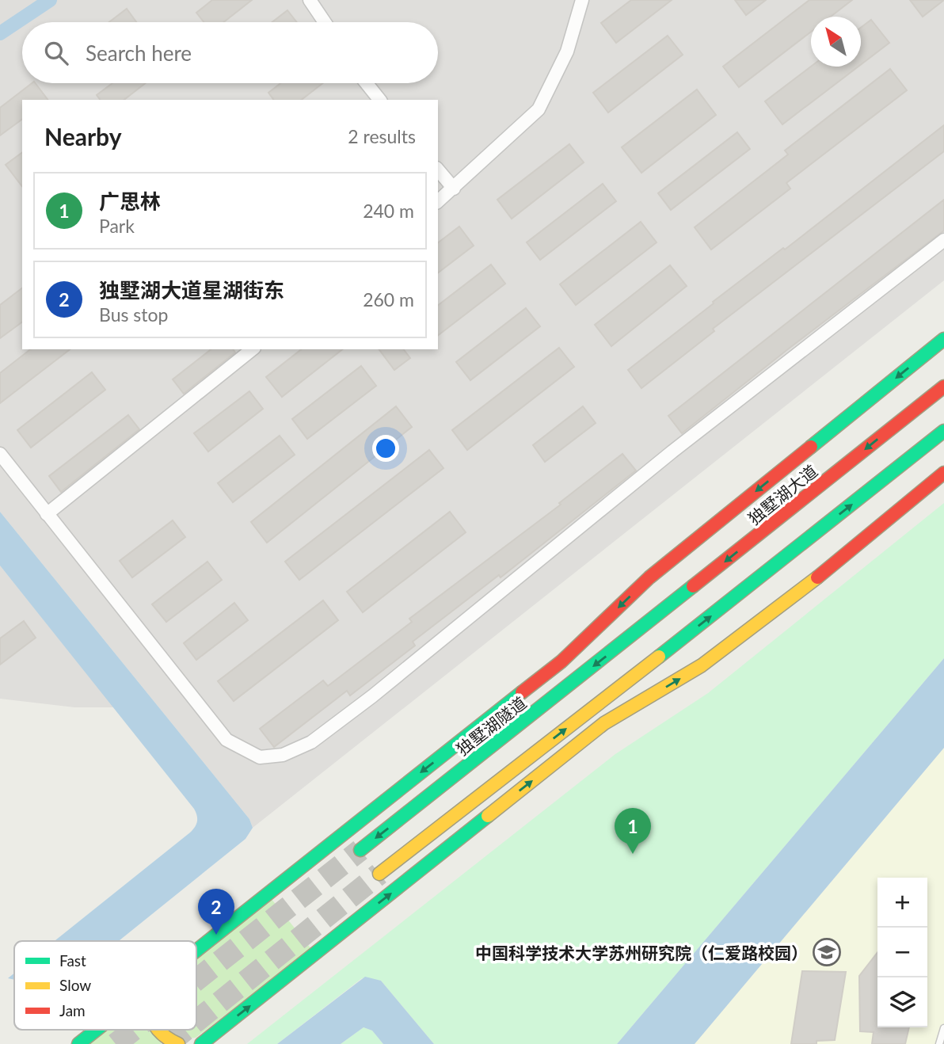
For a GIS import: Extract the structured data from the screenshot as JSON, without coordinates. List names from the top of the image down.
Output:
{
  "streets": {
    "main road": ["独墅湖大道", "独墅湖隧道"]
  },
  "crossings": [
    ["独墅湖大道", "独墅湖隧道"]
  ],
  "places": {
    "school or university": ["中国科学技术大学苏州研究院（仁爱路校园）"]
  },
  "legend": ["Fast", "Slow", "Jam"],
  "north": "top left",
  "page": {
    "search": "Search here",
    "heading": ["Nearby", "2 results"],
    "list": [
      {
        "mark": "1",
        "name": "广思林",
        "note": "Park",
        "value": "240 m"
      },
      {
        "mark": "2",
        "name": "独墅湖大道星湖街东",
        "note": "Bus stop",
        "value": "260 m"
      }
    ],
    "pins": ["1", "2"],
    "map_buttons": ["+", "−"]
  }
}
